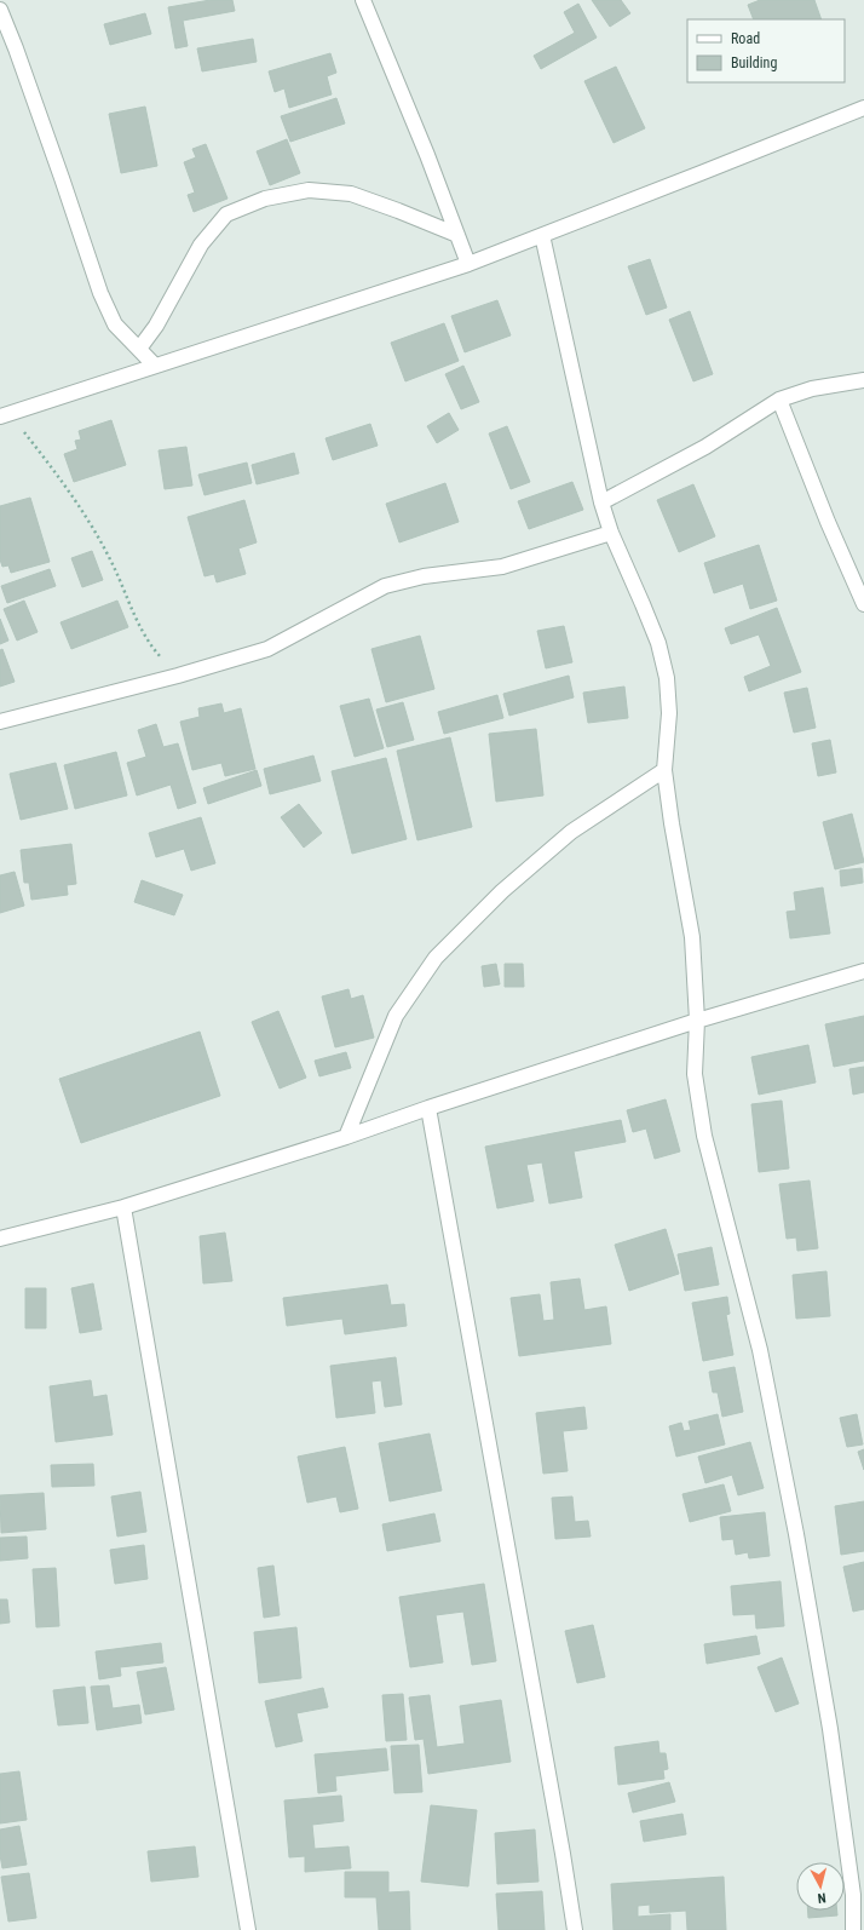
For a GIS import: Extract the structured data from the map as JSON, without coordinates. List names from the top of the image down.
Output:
{
  "legend": ["Road", "Building"],
  "north": "bottom"
}
